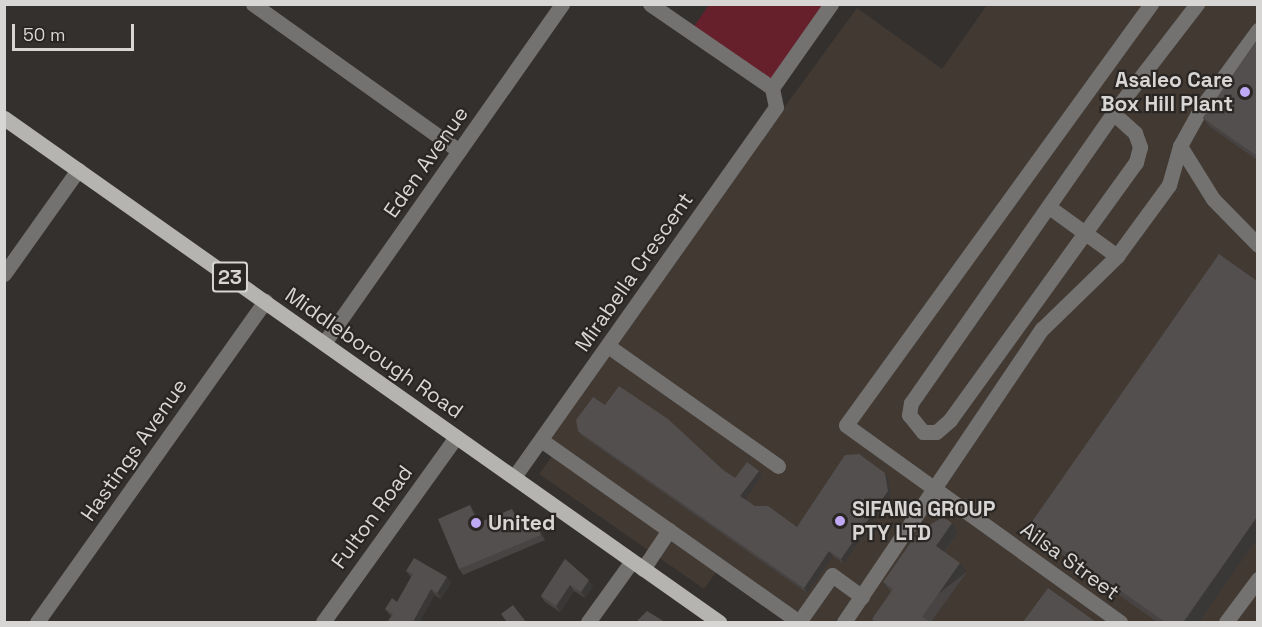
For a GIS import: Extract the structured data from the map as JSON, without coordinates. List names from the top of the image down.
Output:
{
  "streets": {
    "main road": ["23", "Middleborough Road"],
    "street": [
      "Eden Avenue",
      "Mirabella Crescent",
      "Hastings Avenue",
      "Fulton Road",
      "Ailsa Street"
    ]
  },
  "crossings": [
    ["Eden Avenue", "Middleborough Road"],
    ["Mirabella Crescent", "Middleborough Road"],
    ["Middleborough Road", "Hastings Avenue"],
    ["Middleborough Road", "Fulton Road"]
  ],
  "places": ["Asaleo Care Box Hill Plant", "SIFANG GROUP PTY LTD", "United"],
  "scale_bar": "50 m"
}
